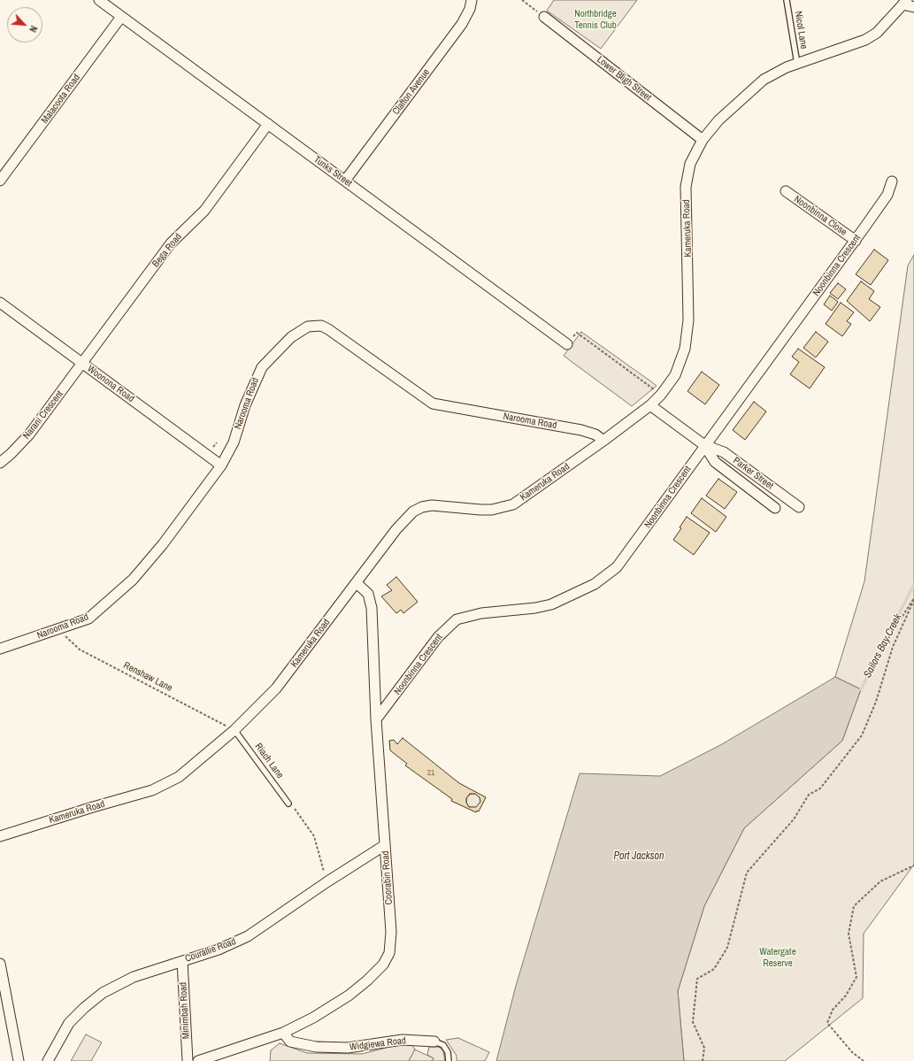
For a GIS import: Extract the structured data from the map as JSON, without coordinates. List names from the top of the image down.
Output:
{
  "streets": {
    "street": [
      "Lower Bligh Street",
      "Clafton Avenue",
      "Malacoota Road",
      "Tunks Street",
      "Noonbinna Close",
      "Kameruka Road",
      "Bega Road",
      "Noonbinna Crescent",
      "Woonona Road",
      "Narooma Road",
      "Narani Crescent",
      "Parker Street",
      "Coorabin Road",
      "Courallie Road",
      "Minimbah Road",
      "Widgiewa Road"
    ],
    "lane": ["Nicol Lane", "Riach Lane"],
    "path": ["Renshaw Lane"]
  },
  "crossings": [
    ["Nicol Lane", "Kameruka Road"],
    ["Lower Bligh Street", "Kameruka Road"],
    ["Clafton Avenue", "Tunks Street"],
    ["Malacoota Road", "Tunks Street"],
    ["Tunks Street", "Bega Road"],
    ["Noonbinna Close", "Noonbinna Crescent"],
    ["Kameruka Road", "Narooma Road"],
    ["Kameruka Road", "Parker Street"],
    ["Kameruka Road", "Renshaw Lane"],
    ["Kameruka Road", "Riach Lane"],
    ["Kameruka Road", "Coorabin Road"],
    ["Bega Road", "Woonona Road"],
    ["Bega Road", "Narani Crescent"],
    ["Noonbinna Crescent", "Parker Street"],
    ["Noonbinna Crescent", "Coorabin Road"],
    ["Woonona Road", "Narooma Road"],
    ["Woonona Road", "Narani Crescent"],
    ["Narooma Road", "Renshaw Lane"],
    ["Renshaw Lane", "Riach Lane"],
    ["Coorabin Road", "Courallie Road"],
    ["Coorabin Road", "Widgiewa Road"],
    ["Courallie Road", "Minimbah Road"]
  ],
  "water": ["Sailors Bay Creek", "Port Jackson"],
  "parks": ["Northbridge Tennis Club", "Watergate Reserve"],
  "house_numbers": ["21"],
  "north": "bottom right"
}
